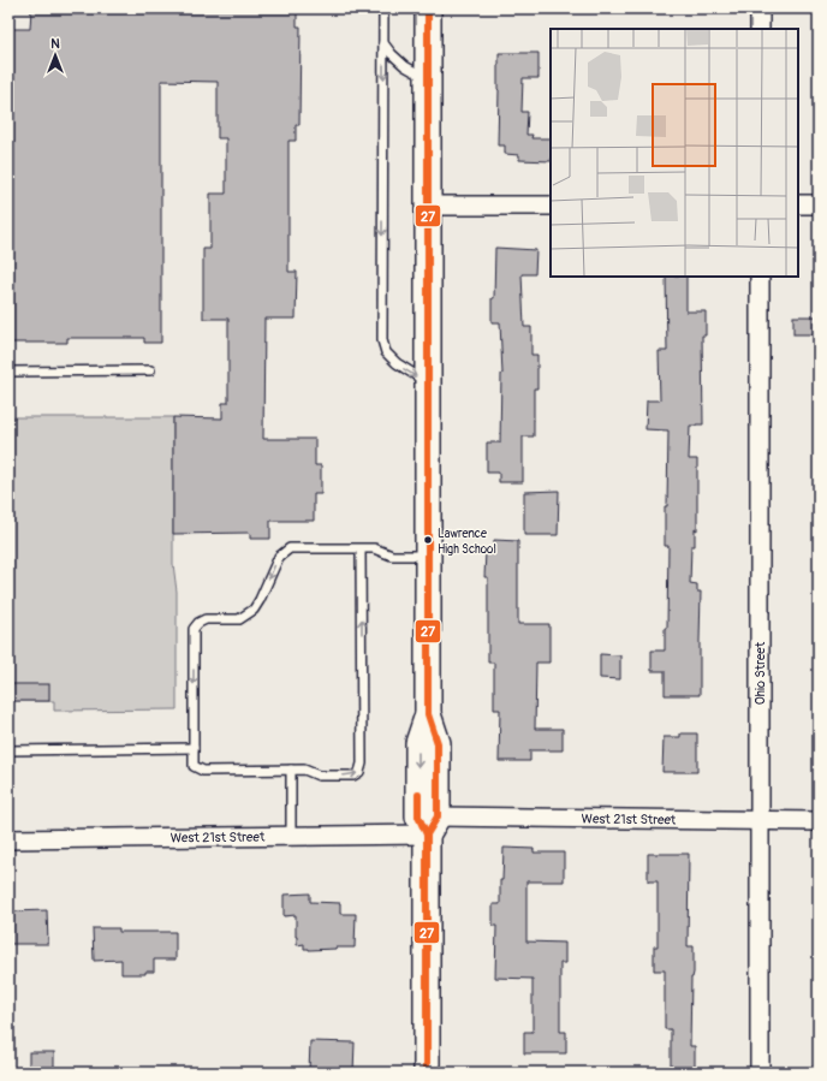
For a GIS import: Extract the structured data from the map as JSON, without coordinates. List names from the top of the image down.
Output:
{
  "streets": {
    "street": ["Ohio Street", "West 21st Street"]
  },
  "crossings": [
    ["Ohio Street", "West 21st Street"]
  ],
  "places": ["Lawrence High School"],
  "lines": ["transit line 27"],
  "north": "top"
}
